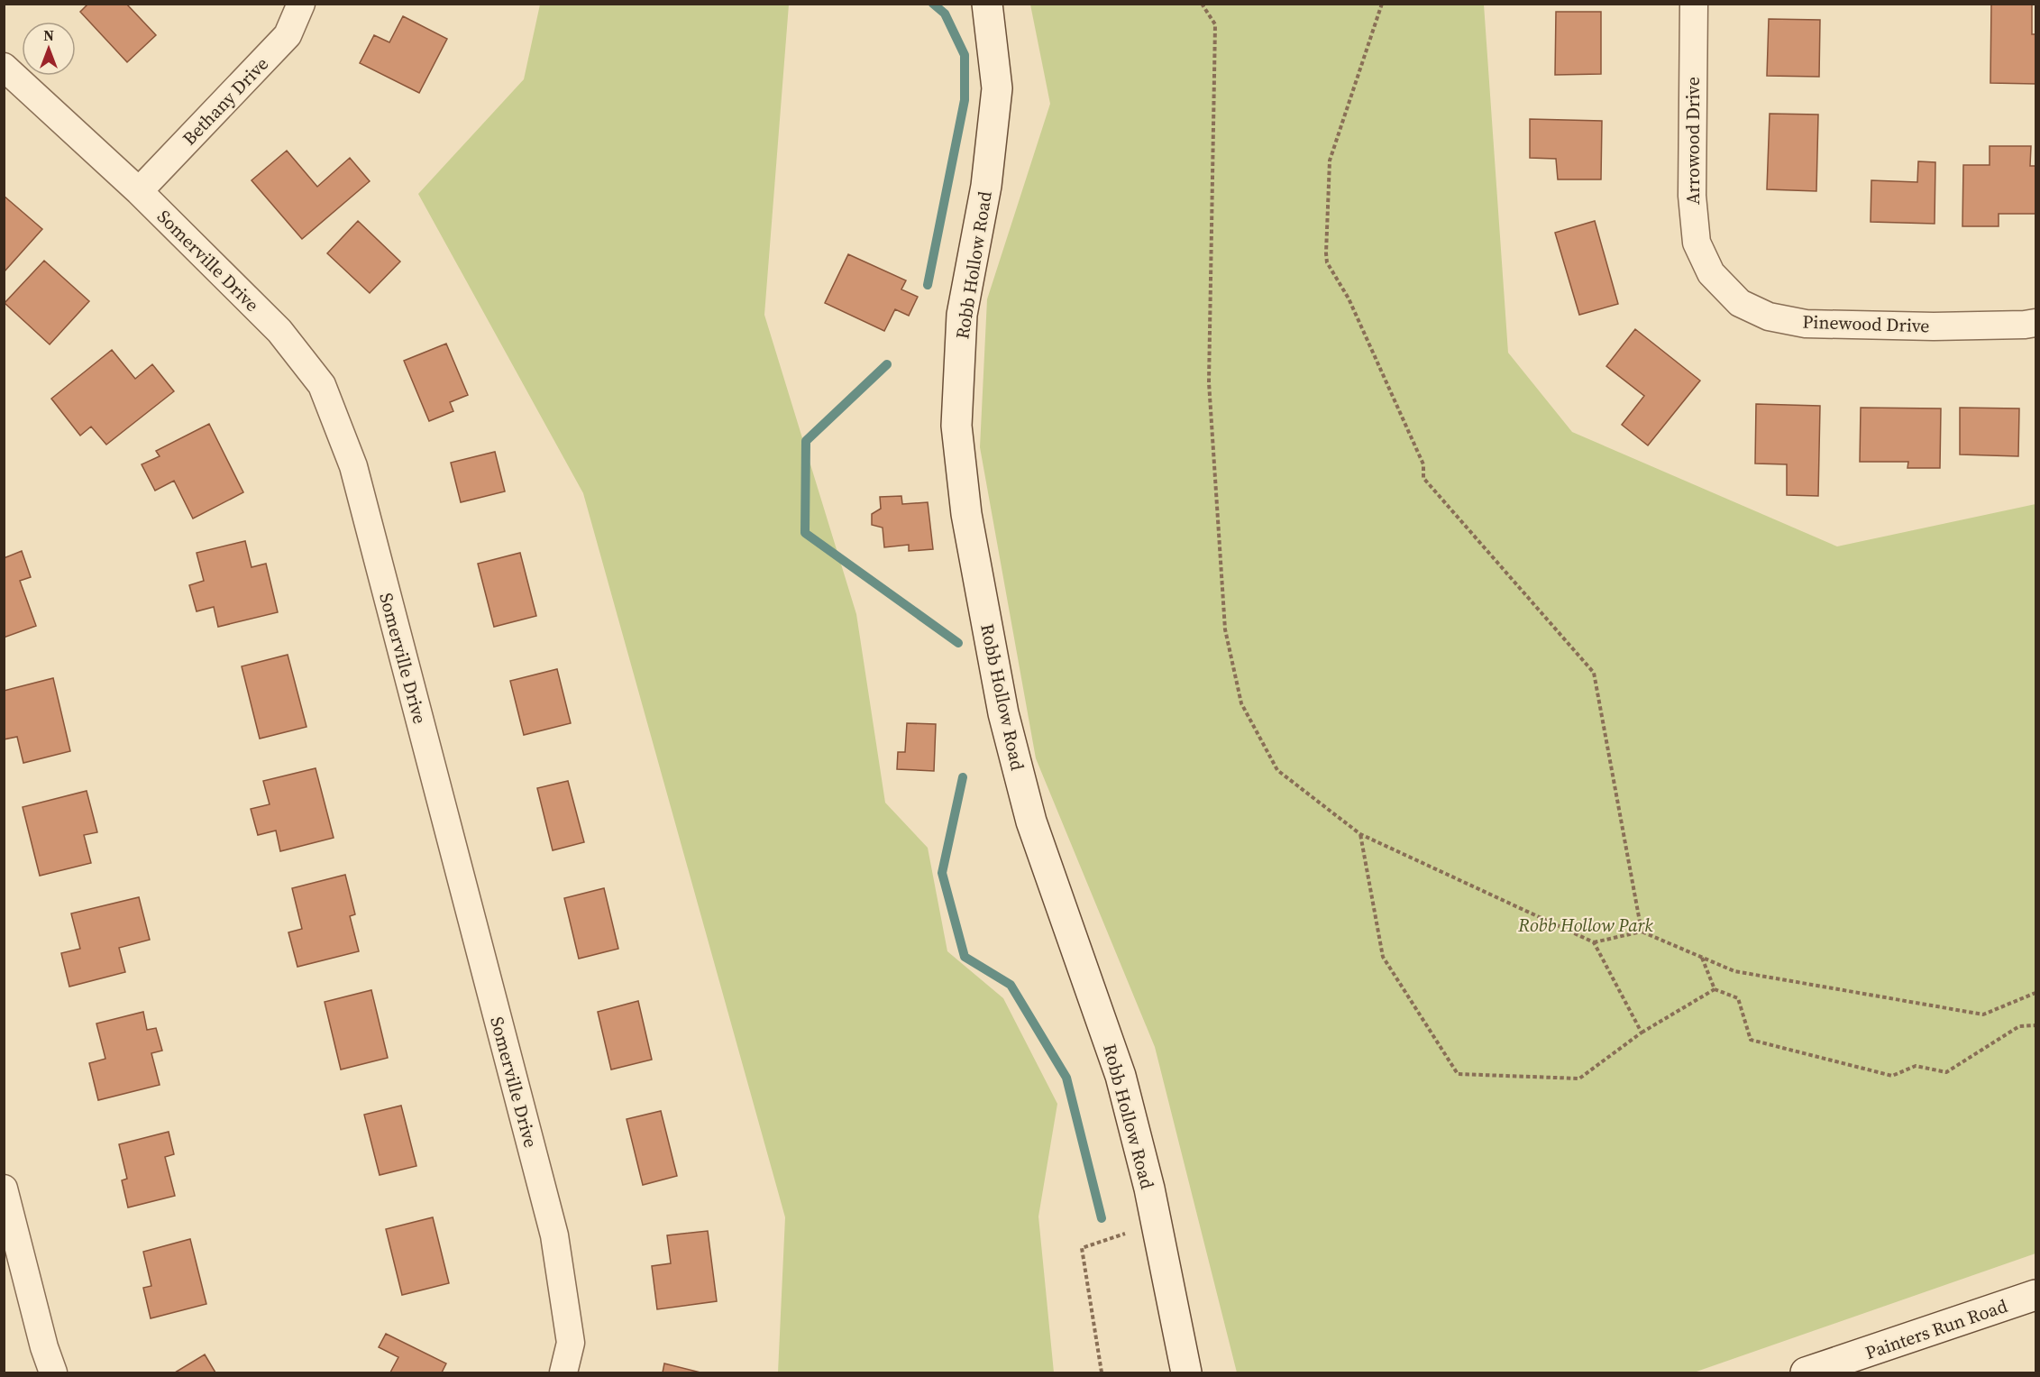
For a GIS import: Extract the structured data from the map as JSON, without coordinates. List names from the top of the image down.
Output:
{
  "streets": {
    "street": [
      "Bethany Drive",
      "Arrowood Drive",
      "Somerville Drive",
      "Robb Hollow Road",
      "Pinewood Drive",
      "Painters Run Road"
    ]
  },
  "crossings": [
    ["Bethany Drive", "Somerville Drive"],
    ["Arrowood Drive", "Pinewood Drive"]
  ],
  "parks": ["Robb Hollow Park"],
  "north": "top"
}
